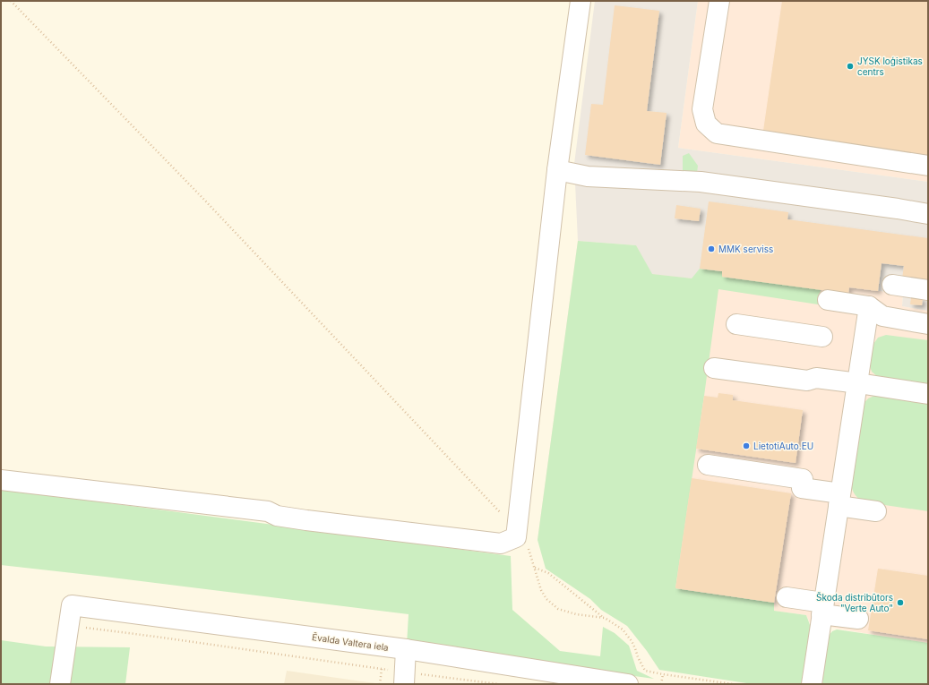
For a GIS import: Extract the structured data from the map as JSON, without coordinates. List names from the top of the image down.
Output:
{
  "streets": {
    "street": ["Ēvalda Valtera iela"]
  },
  "places": [
    "JYSK loģistikas centrs",
    "MMK serviss",
    "LietotiAuto.EU",
    "Škoda distribūtors \"Verte Auto\""
  ]
}
